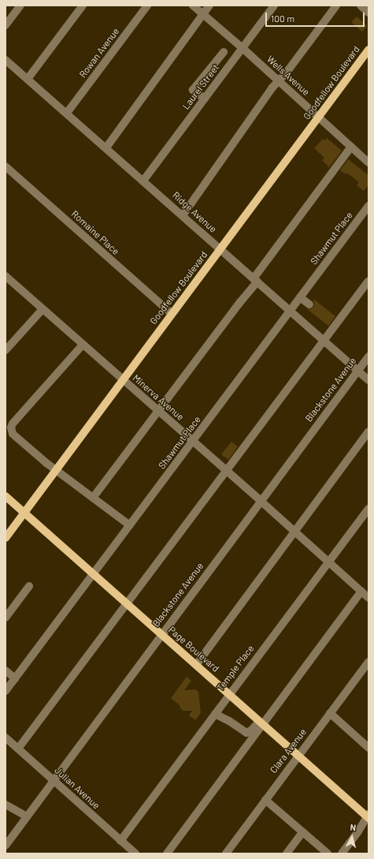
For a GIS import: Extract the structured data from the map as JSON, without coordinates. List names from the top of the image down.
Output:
{
  "streets": {
    "main road": ["Goodfellow Boulevard", "Page Boulevard"],
    "street": [
      "Rowan Avenue",
      "Wells Avenue",
      "Laurel Street",
      "Ridge Avenue",
      "Romaine Place",
      "Shawmut Place",
      "Blackstone Avenue",
      "Minerva Avenue",
      "Temple Place",
      "Clara Avenue",
      "Julian Avenue"
    ]
  },
  "crossings": [
    ["Rowan Avenue", "Ridge Avenue"],
    ["Wells Avenue", "Goodfellow Boulevard"],
    ["Wells Avenue", "Laurel Street"],
    ["Goodfellow Boulevard", "Ridge Avenue"],
    ["Goodfellow Boulevard", "Romaine Place"],
    ["Goodfellow Boulevard", "Minerva Avenue"],
    ["Goodfellow Boulevard", "Page Boulevard"],
    ["Laurel Street", "Ridge Avenue"],
    ["Ridge Avenue", "Shawmut Place"],
    ["Ridge Avenue", "Blackstone Avenue"],
    ["Shawmut Place", "Minerva Avenue"],
    ["Shawmut Place", "Page Boulevard"],
    ["Blackstone Avenue", "Minerva Avenue"],
    ["Blackstone Avenue", "Page Boulevard"],
    ["Blackstone Avenue", "Julian Avenue"],
    ["Minerva Avenue", "Temple Place"],
    ["Page Boulevard", "Temple Place"],
    ["Page Boulevard", "Clara Avenue"],
    ["Temple Place", "Julian Avenue"]
  ],
  "scale_bar": "100 m",
  "north": "top"
}
